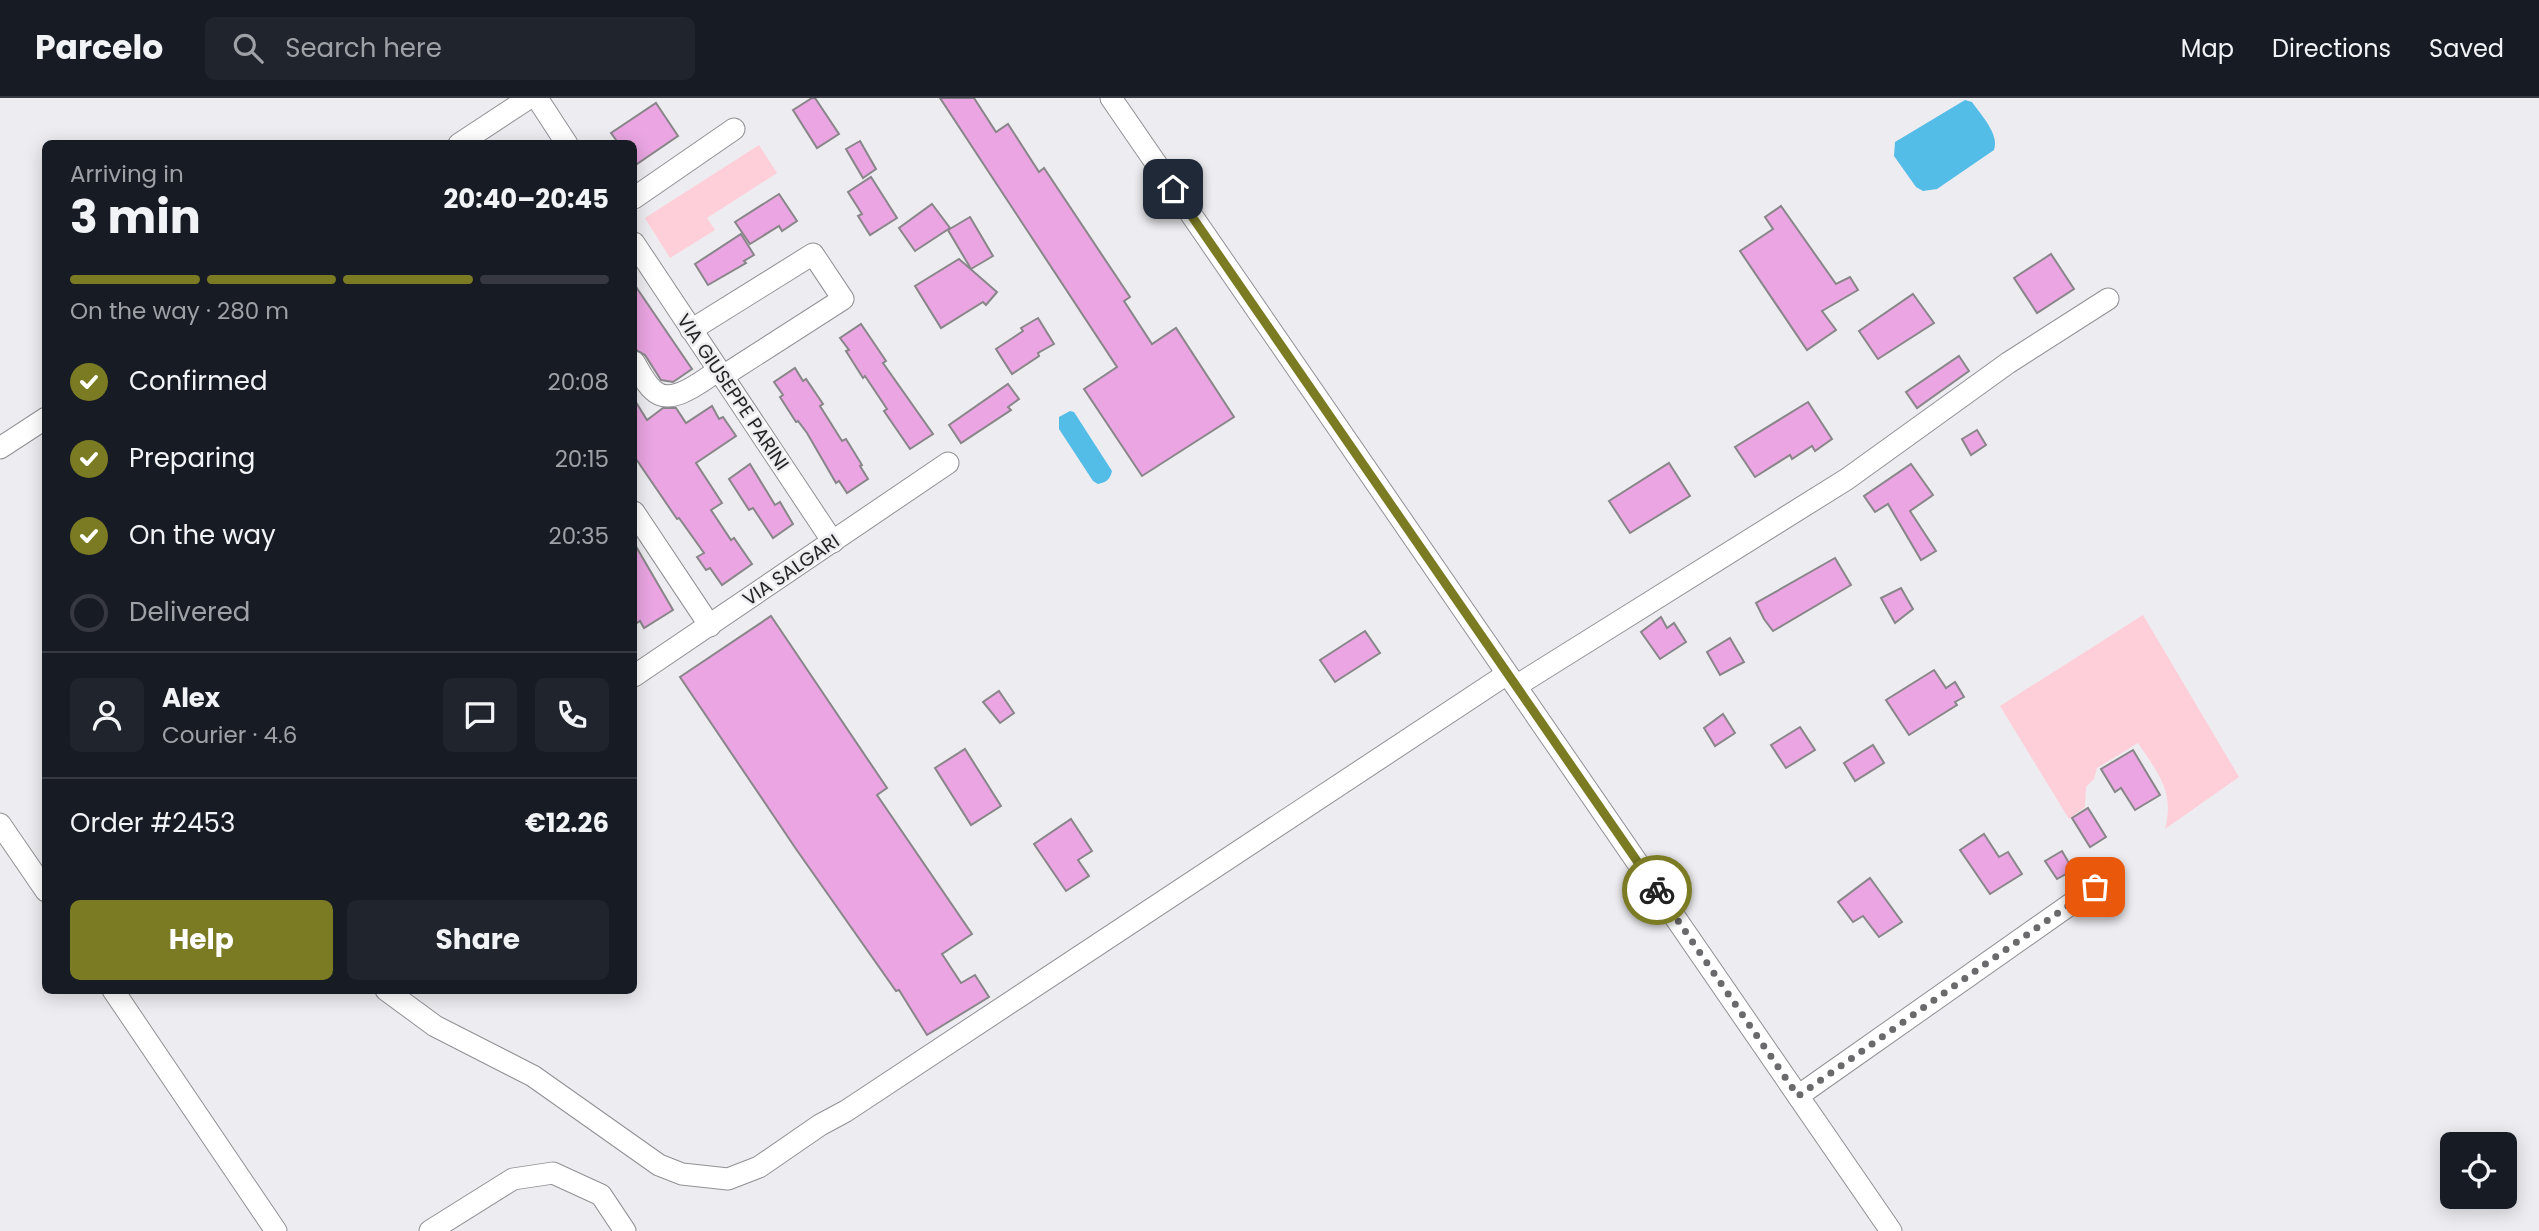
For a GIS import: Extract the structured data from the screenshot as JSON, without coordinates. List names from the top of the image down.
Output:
{
  "streets": {
    "street": ["VIA GIUSEPPE PARINI", "VIA SALGARI"]
  },
  "crossings": [
    ["VIA GIUSEPPE PARINI", "VIA SALGARI"]
  ],
  "page": {
    "header": "Parcelo",
    "search": "Search here",
    "nav": ["Map", "Directions", "Saved"],
    "heading": ["3 min", "Arriving in", "20:40–20:45"],
    "panel": [
      "Alex",
      "Courier · 4.6",
      "Order #2453",
      "€12.26"
    ],
    "bar": "On the way · 280 m",
    "list": [
      ["Confirmed", "20:08"],
      ["Preparing", "20:15"],
      ["On the way", "20:35"],
      "Delivered"
    ],
    "buttons": ["Help", "Share"]
  }
}
